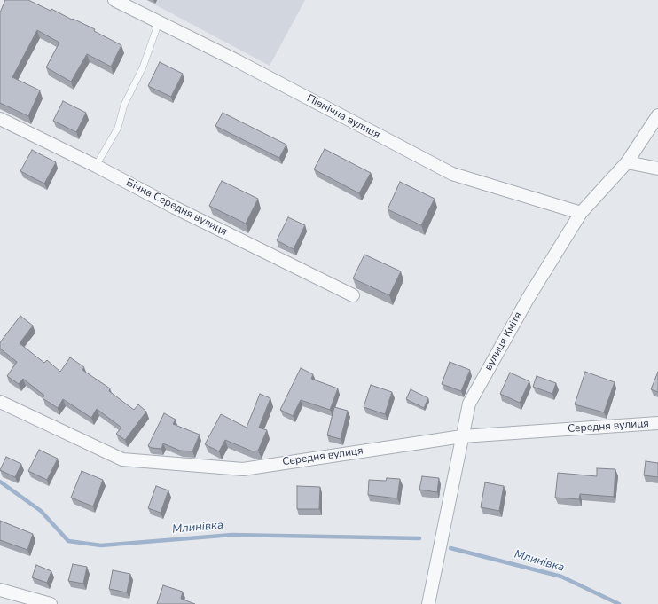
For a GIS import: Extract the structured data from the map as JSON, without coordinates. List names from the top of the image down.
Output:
{
  "streets": {
    "street": [
      "Північна вулиця",
      "Бічна Середня вулиця",
      "вулиця Кмітя",
      "Середня вулиця"
    ]
  },
  "crossings": [
    ["Північна вулиця", "вулиця Кмітя"],
    ["вулиця Кмітя", "Середня вулиця"]
  ],
  "water": ["Млинівка"]
}
